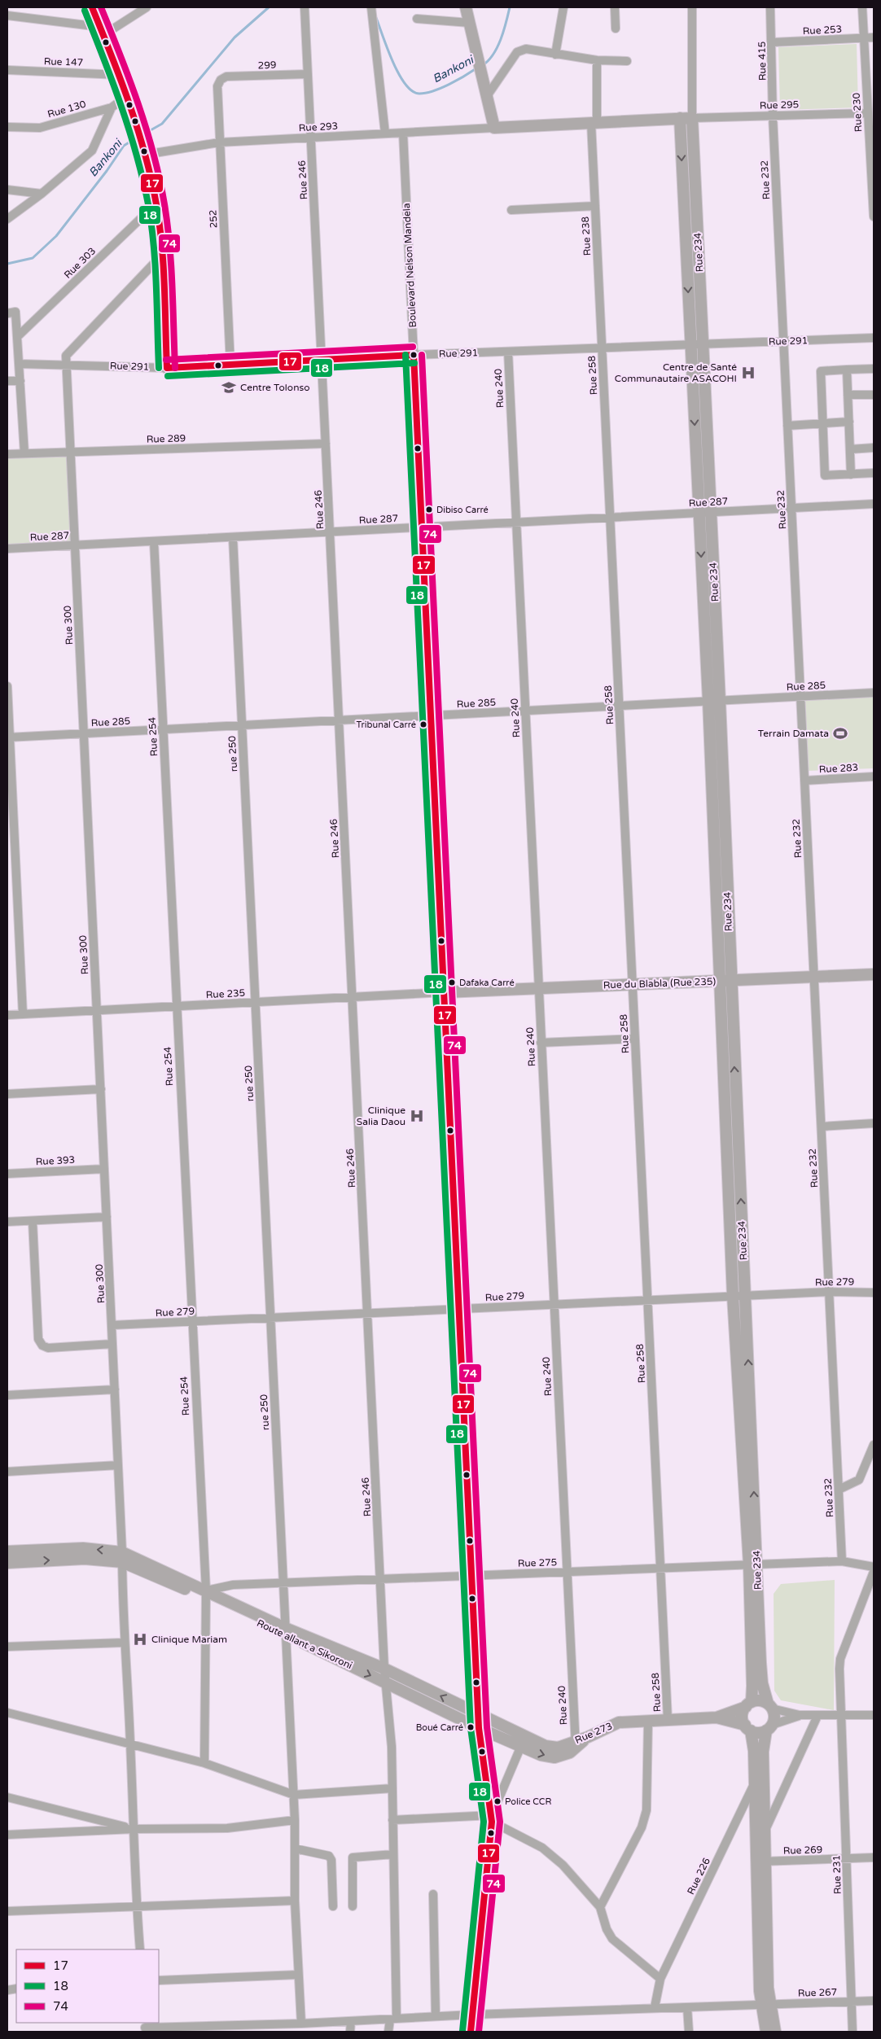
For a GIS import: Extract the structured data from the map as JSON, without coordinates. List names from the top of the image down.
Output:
{
  "streets": {
    "street": [
      "Rue 253",
      "Rue 415",
      "Rue 147",
      "299",
      "Rue 295",
      "Rue 130",
      "Rue 230",
      "Rue 293",
      "Rue 246",
      "Rue 232",
      "252",
      "Rue 238",
      "Rue 234",
      "Rue 303",
      "Boulevard Nelson Mandela",
      "Rue 291",
      "Rue 258",
      "Rue 240",
      "Rue 289",
      "Rue 287",
      "Rue 300",
      "Rue 285",
      "Rue 254",
      "rue 250",
      "Rue 283",
      "Rue du Blabla (Rue 235)",
      "Rue 235",
      "Rue 393",
      "Rue 279",
      "Rue 275",
      "Route allant a Sikoroni",
      "Rue 273",
      "Rue 269",
      "Rue 231",
      "Rue 226",
      "Rue 267"
    ]
  },
  "crossings": [
    ["Rue 253", "Rue 415"],
    ["Rue 253", "Rue 230"],
    ["Rue 415", "Rue 295"],
    ["Rue 415", "Rue 232"],
    ["299", "Rue 246"],
    ["299", "252"],
    ["Rue 295", "Rue 230"],
    ["Rue 295", "Rue 232"],
    ["Rue 295", "Rue 234"],
    ["Rue 293", "Rue 246"],
    ["Rue 293", "252"],
    ["Rue 293", "Boulevard Nelson Mandela"],
    ["Rue 246", "Rue 291"],
    ["Rue 246", "Rue 289"],
    ["Rue 246", "Rue 287"],
    ["Rue 246", "Rue 285"],
    ["Rue 246", "Rue 235"],
    ["Rue 246", "Rue 279"],
    ["Rue 246", "Rue 275"],
    ["Rue 246", "Route allant a Sikoroni"],
    ["Rue 246", "Rue 273"],
    ["Rue 246", "Rue 267"],
    ["Rue 232", "Rue 291"],
    ["Rue 232", "Rue 287"],
    ["Rue 232", "Rue 285"],
    ["Rue 232", "Rue 283"],
    ["Rue 232", "Rue du Blabla (Rue 235)"],
    ["Rue 232", "Rue 279"],
    ["Rue 232", "Rue 275"],
    ["252", "Rue 291"],
    ["Rue 238", "Rue 291"],
    ["Rue 238", "Rue 258"],
    ["Rue 234", "Rue 291"],
    ["Rue 234", "Rue 287"],
    ["Rue 234", "Rue 285"],
    ["Rue 234", "Rue du Blabla (Rue 235)"],
    ["Rue 234", "Rue 279"],
    ["Rue 234", "Rue 275"],
    ["Rue 234", "Rue 273"],
    ["Boulevard Nelson Mandela", "Rue 291"],
    ["Boulevard Nelson Mandela", "Rue 287"],
    ["Boulevard Nelson Mandela", "Rue 285"],
    ["Boulevard Nelson Mandela", "Rue du Blabla (Rue 235)"],
    ["Boulevard Nelson Mandela", "Rue 235"],
    ["Boulevard Nelson Mandela", "Rue 279"],
    ["Boulevard Nelson Mandela", "Rue 275"],
    ["Boulevard Nelson Mandela", "Route allant a Sikoroni"],
    ["Boulevard Nelson Mandela", "Rue 273"],
    ["Boulevard Nelson Mandela", "Rue 267"],
    ["Rue 291", "Rue 258"],
    ["Rue 291", "Rue 240"],
    ["Rue 291", "Rue 300"],
    ["Rue 258", "Rue 287"],
    ["Rue 258", "Rue 285"],
    ["Rue 258", "Rue du Blabla (Rue 235)"],
    ["Rue 258", "Rue 279"],
    ["Rue 258", "Rue 275"],
    ["Rue 258", "Rue 273"],
    ["Rue 240", "Rue 287"],
    ["Rue 240", "Rue 285"],
    ["Rue 240", "Rue du Blabla (Rue 235)"],
    ["Rue 240", "Rue 279"],
    ["Rue 240", "Rue 275"],
    ["Rue 240", "Route allant a Sikoroni"],
    ["Rue 240", "Rue 273"],
    ["Rue 289", "Rue 300"],
    ["Rue 287", "Rue 300"],
    ["Rue 287", "Rue 254"],
    ["Rue 287", "rue 250"],
    ["Rue 300", "Rue 285"],
    ["Rue 300", "Rue 235"],
    ["Rue 300", "Rue 393"],
    ["Rue 300", "Rue 279"],
    ["Rue 285", "Rue 254"],
    ["Rue 285", "rue 250"],
    ["Rue 254", "Rue 235"],
    ["Rue 254", "Rue 279"],
    ["Rue 254", "Rue 275"],
    ["rue 250", "Rue 235"],
    ["rue 250", "Rue 279"],
    ["rue 250", "Rue 275"],
    ["rue 250", "Route allant a Sikoroni"],
    ["rue 250", "Rue 273"],
    ["rue 250", "Rue 267"],
    ["Rue du Blabla (Rue 235)", "Rue 235"],
    ["Route allant a Sikoroni", "Rue 273"],
    ["Rue 269", "Rue 231"],
    ["Rue 231", "Rue 267"],
    ["Rue 226", "Rue 267"]
  ],
  "water": ["Bankoni"],
  "places": {
    "hospital": ["Centre de Santé Communautaire ASACOHI", "Clinique Salia Daou", "Clinique Mariam"],
    "school or university": ["Centre Tolonso"],
    "other": [
      "Dibiso Carré",
      "Tribunal Carré",
      "Dafaka Carré",
      "Boué Carré",
      "Police CCR"
    ],
    "sports": ["Terrain Damata"]
  },
  "lines": ["transit line 17", "transit line 74", "transit line 18"],
  "legend": ["17", "18", "74"]
}
